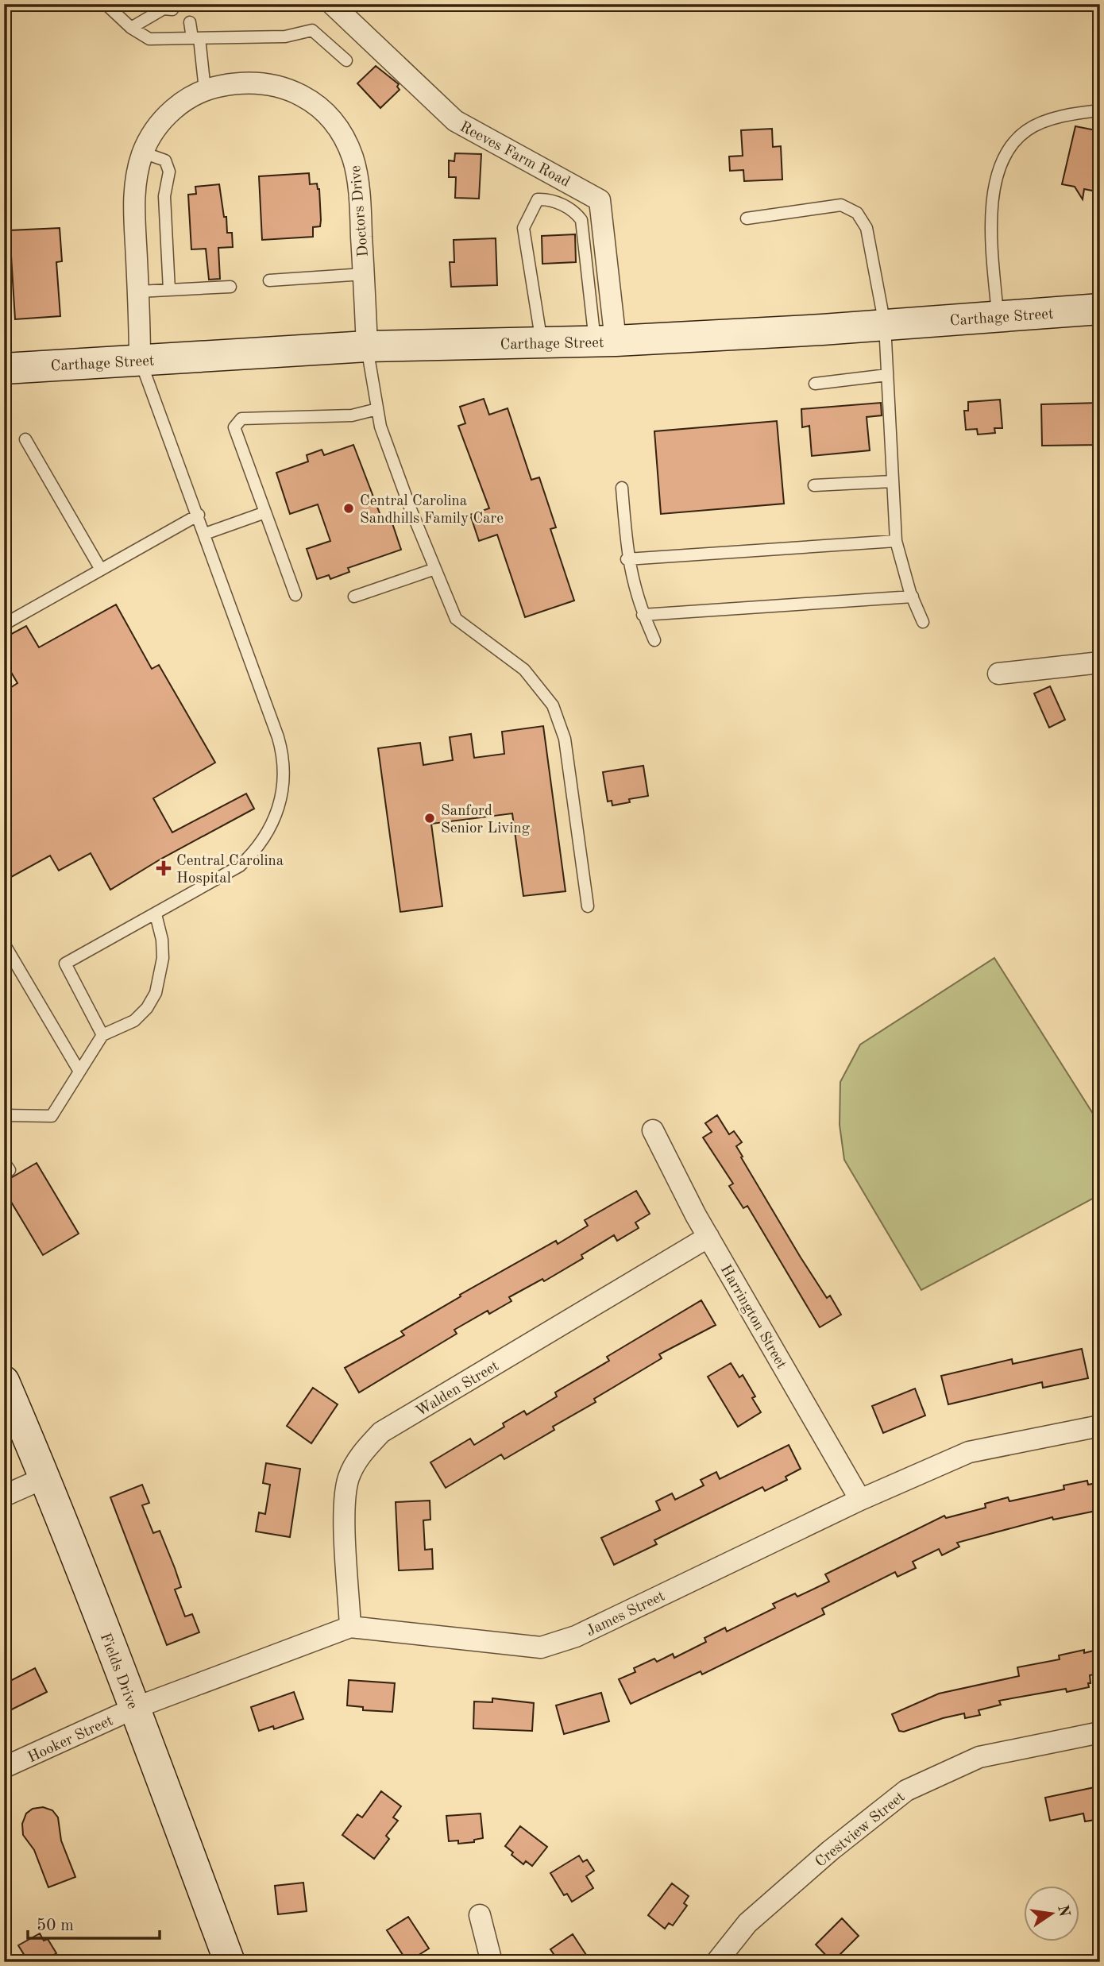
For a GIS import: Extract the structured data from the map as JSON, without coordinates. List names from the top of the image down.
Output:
{
  "streets": {
    "main road": ["Carthage Street", "Fields Drive"],
    "street": [
      "Reeves Farm Road",
      "Doctors Drive",
      "Harrington Street",
      "Walden Street",
      "James Street",
      "Hooker Street",
      "Crestview Street"
    ]
  },
  "crossings": [
    ["Reeves Farm Road", "Carthage Street"],
    ["Doctors Drive", "Carthage Street"],
    ["Harrington Street", "Walden Street"],
    ["Harrington Street", "James Street"],
    ["Walden Street", "James Street"],
    ["James Street", "Fields Drive"],
    ["James Street", "Hooker Street"],
    ["Fields Drive", "Hooker Street"]
  ],
  "places": {
    "other": ["Central Carolina Sandhills Family Care", "Sanford Senior Living"],
    "health": ["Central Carolina Hospital"]
  },
  "scale_bar": "50 m",
  "north": "right"
}
